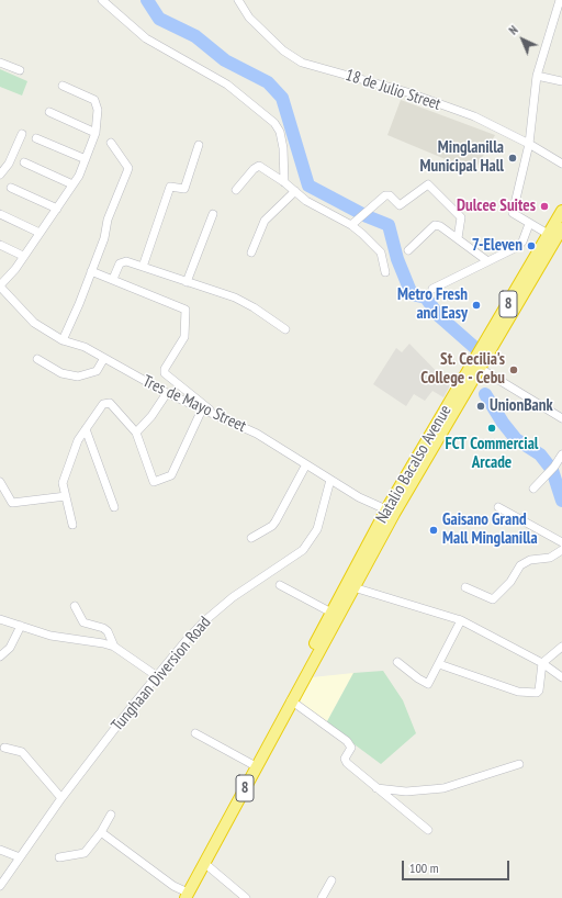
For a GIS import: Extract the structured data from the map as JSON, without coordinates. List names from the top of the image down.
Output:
{
  "streets": {
    "highway": ["8", "Natalio Bacalso Avenue"],
    "street": ["18 de Julio Street", "Tres de Mayo Street", "Tunghaan Diversion Road"]
  },
  "crossings": [
    ["Tres de Mayo Street", "Natalio Bacalso Avenue"],
    ["Tres de Mayo Street", "Tunghaan Diversion Road"]
  ],
  "places": [
    "Minglanilla Municipal Hall",
    "Dulcee Suites",
    "7-Eleven",
    "Metro Fresh and Easy",
    "St. Cecilia's College - Cebu",
    "UnionBank",
    "FCT Commercial Arcade",
    "Gaisano Grand Mall Minglanilla"
  ],
  "scale_bar": "100 m",
  "north": "top left"
}
